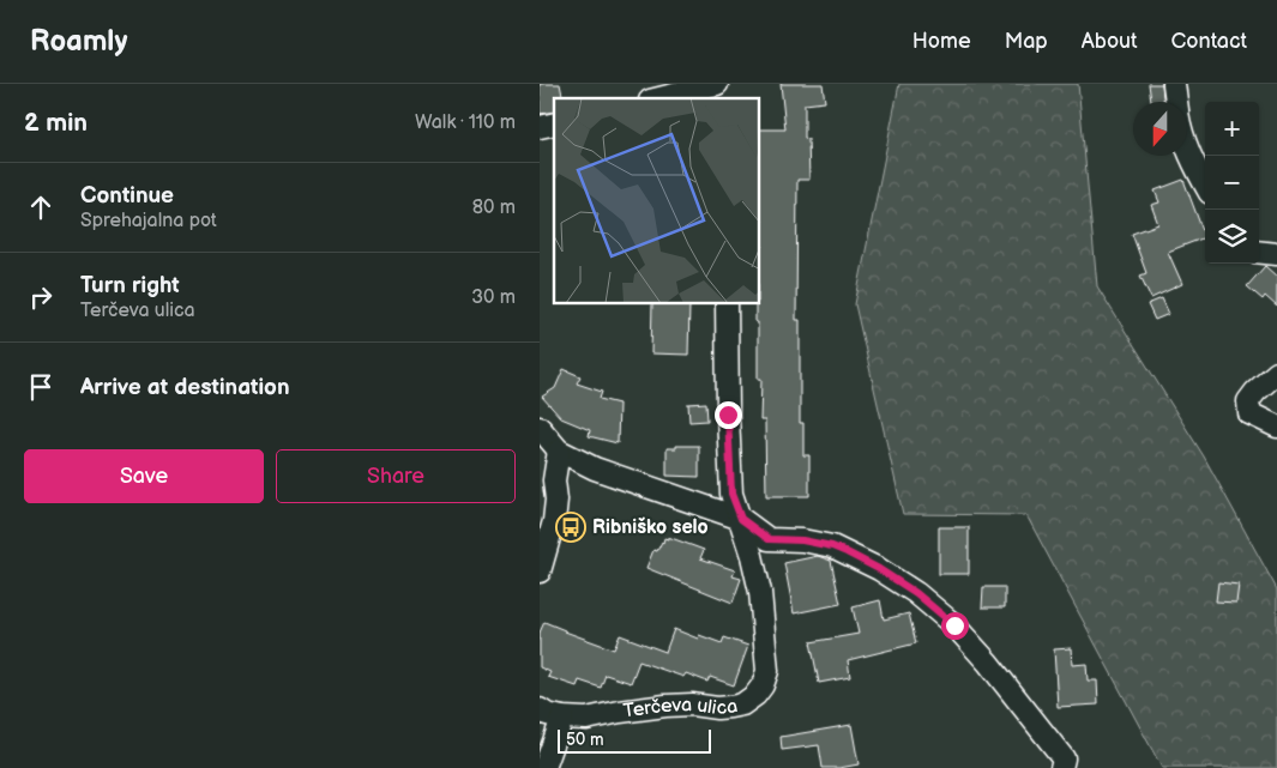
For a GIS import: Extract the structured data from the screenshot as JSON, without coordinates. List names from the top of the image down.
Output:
{
  "streets": {
    "street": ["Terčeva ulica"]
  },
  "places": {
    "bus stop": ["Ribniško selo"]
  },
  "scale_bar": "50 m",
  "north": "bottom",
  "page": {
    "header": "Roamly",
    "nav": [
      "Home",
      "Map",
      "About",
      "Contact"
    ],
    "heading": ["2 min", "Walk · 110 m"],
    "map_buttons": ["+", "−"],
    "list": [
      ["Continue", "Sprehajalna pot", "80 m"],
      ["Turn right", "Terčeva ulica", "30 m"],
      "Arrive at destination"
    ],
    "buttons": ["Save", "Share"],
    "scale": "50 m"
  }
}
